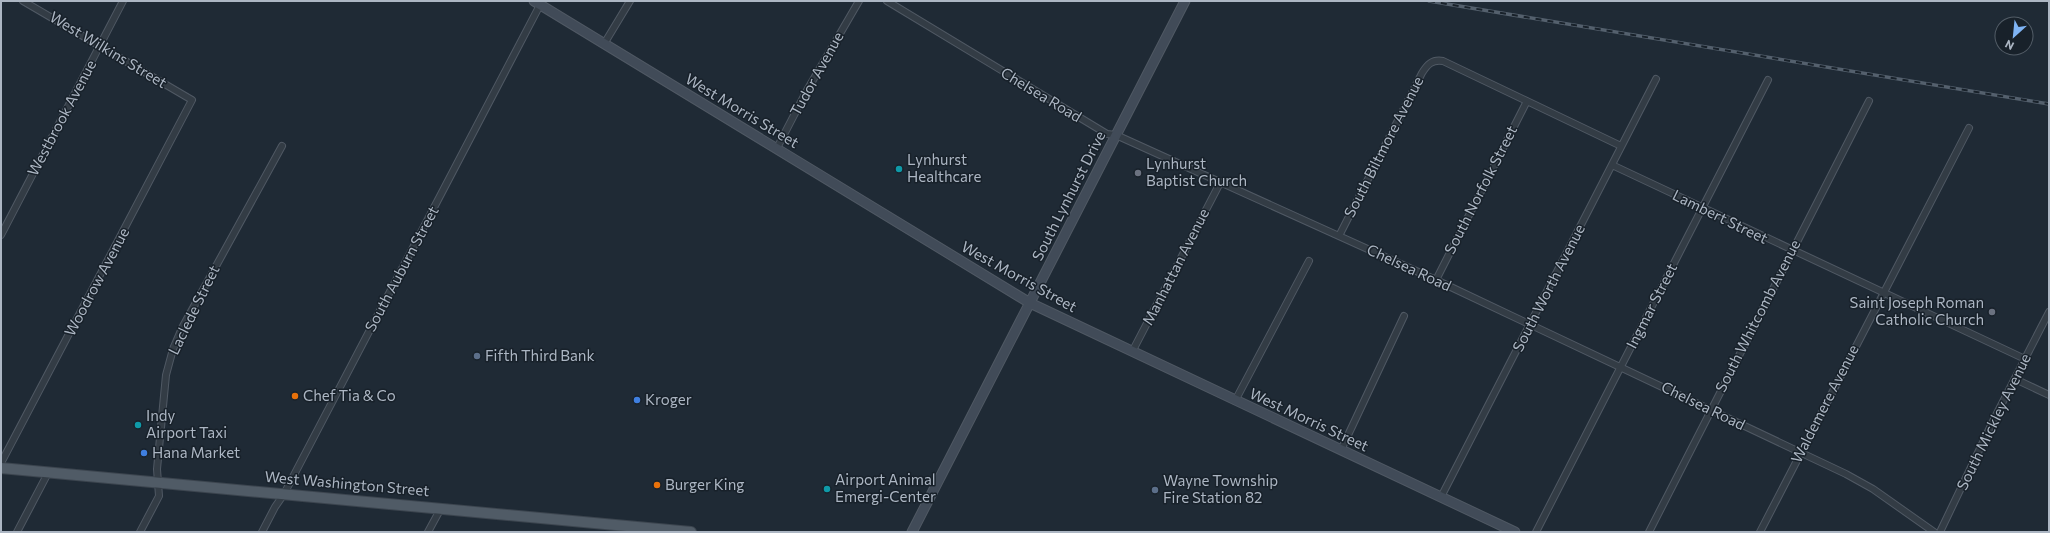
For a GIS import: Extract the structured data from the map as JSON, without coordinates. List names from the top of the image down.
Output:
{
  "streets": {
    "main road": ["West Morris Street", "South Lynhurst Drive", "West Washington Street"],
    "street": [
      "West Wilkins Street",
      "Tudor Avenue",
      "Chelsea Road",
      "Westbrook Avenue",
      "South Biltmore Avenue",
      "South Norfolk Street",
      "Lambert Street",
      "Manhattan Avenue",
      "South Auburn Street",
      "Woodrow Avenue",
      "South Worth Avenue",
      "Ingmar Street",
      "Laclede Street",
      "South Whitcomb Avenue",
      "Waldemere Avenue",
      "South Mickley Avenue"
    ]
  },
  "crossings": [
    ["West Wilkins Street", "Westbrook Avenue"],
    ["West Wilkins Street", "Woodrow Avenue"],
    ["Tudor Avenue", "West Morris Street"],
    ["Chelsea Road", "South Biltmore Avenue"],
    ["Chelsea Road", "South Norfolk Street"],
    ["Chelsea Road", "South Lynhurst Drive"],
    ["Chelsea Road", "Manhattan Avenue"],
    ["Chelsea Road", "South Worth Avenue"],
    ["Chelsea Road", "Ingmar Street"],
    ["Chelsea Road", "South Whitcomb Avenue"],
    ["Chelsea Road", "Waldemere Avenue"],
    ["West Morris Street", "South Lynhurst Drive"],
    ["West Morris Street", "Manhattan Avenue"],
    ["West Morris Street", "South Auburn Street"],
    ["West Morris Street", "South Worth Avenue"],
    ["South Biltmore Avenue", "South Norfolk Street"],
    ["Lambert Street", "South Worth Avenue"],
    ["Lambert Street", "Ingmar Street"],
    ["Lambert Street", "South Whitcomb Avenue"],
    ["Lambert Street", "Waldemere Avenue"],
    ["Lambert Street", "South Mickley Avenue"],
    ["South Auburn Street", "West Washington Street"],
    ["Laclede Street", "West Washington Street"]
  ],
  "places": [
    "Lynhurst Healthcare",
    "Lynhurst Baptist Church",
    "Saint Joseph Roman Catholic Church",
    "Fifth Third Bank",
    "Chef Tia & Co",
    "Kroger",
    "Indy Airport Taxi",
    "Hana Market",
    "Burger King",
    "Airport Animal Emergi-Center",
    "Wayne Township Fire Station 82"
  ],
  "north": "bottom left"
}
